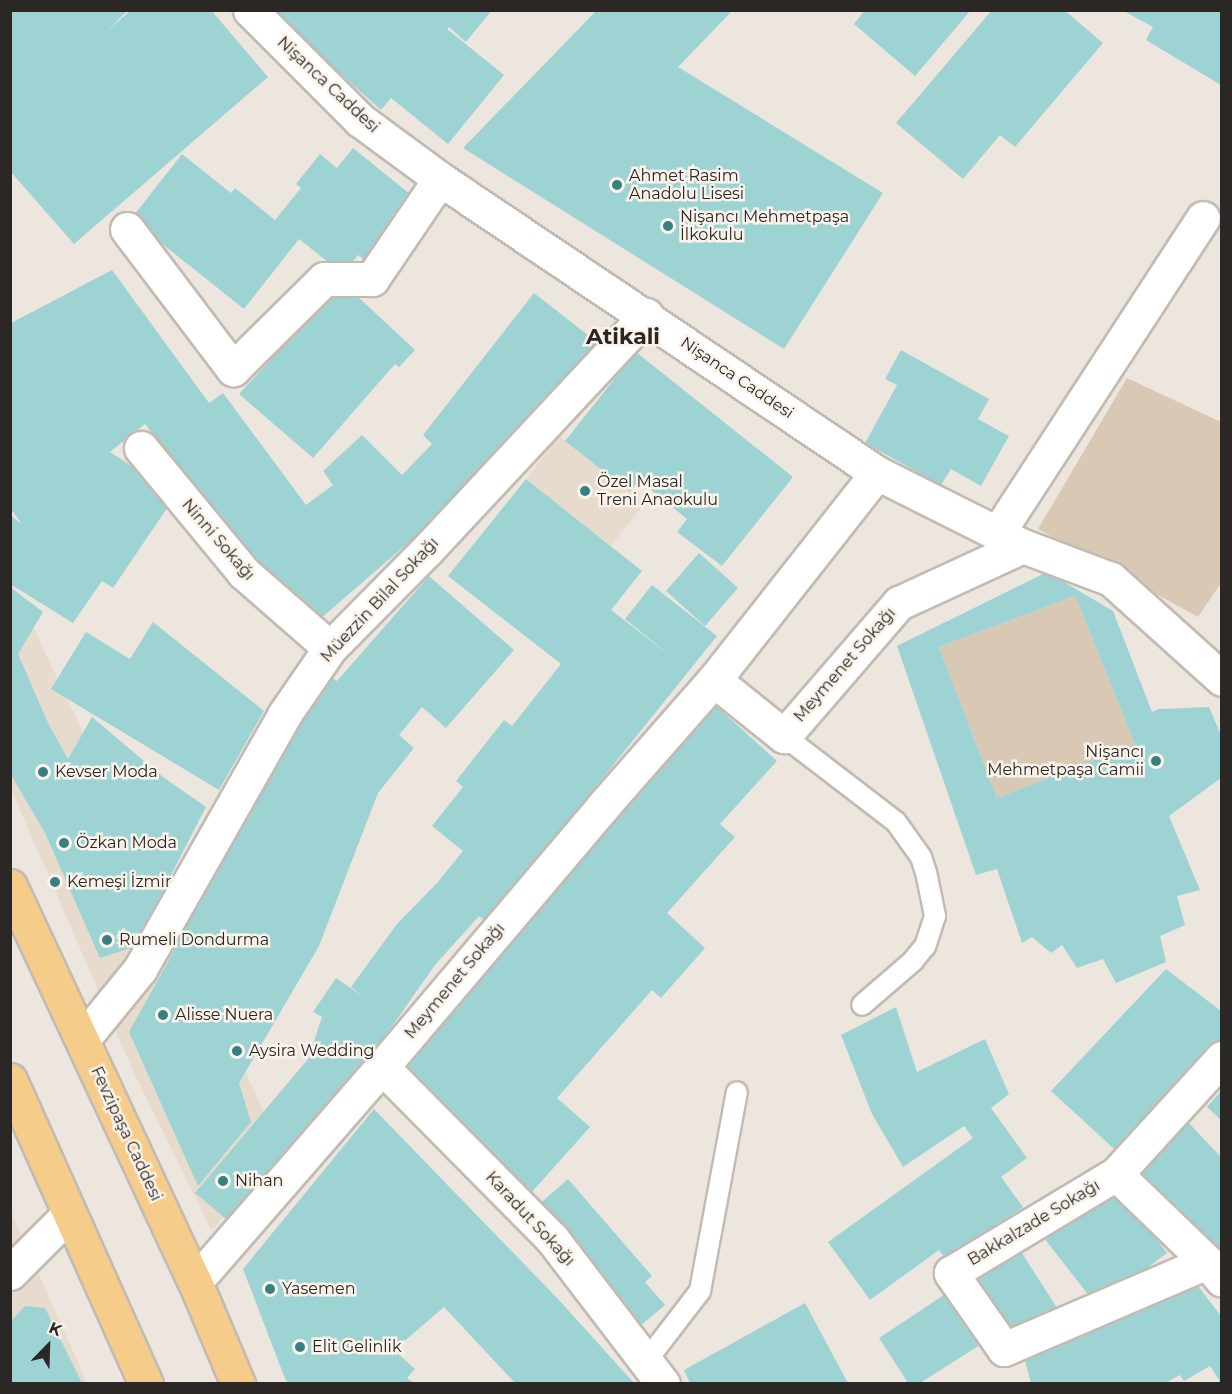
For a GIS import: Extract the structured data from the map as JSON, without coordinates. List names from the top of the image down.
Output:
{
  "streets": {
    "main road": ["Fevzipaşa Caddesi"],
    "street": [
      "Nişanca Caddesi",
      "Ninni Sokağı",
      "Müezzin Bilal Sokağı",
      "Meymenet Sokağı",
      "Karadut Sokağı",
      "Bakkalzade Sokağı"
    ]
  },
  "crossings": [
    ["Nişanca Caddesi", "Müezzin Bilal Sokağı"],
    ["Nişanca Caddesi", "Meymenet Sokağı"],
    ["Ninni Sokağı", "Müezzin Bilal Sokağı"],
    ["Müezzin Bilal Sokağı", "Fevzipaşa Caddesi"],
    ["Meymenet Sokağı", "Fevzipaşa Caddesi"],
    ["Meymenet Sokağı", "Karadut Sokağı"]
  ],
  "districts": ["Atikali"],
  "places": [
    "Ahmet Rasim Anadolu Lisesi",
    "Nişancı Mehmetpaşa İlkokulu",
    "Özel Masal Treni Anaokulu",
    "Nişancı Mehmetpaşa Camii",
    "Kevser Moda",
    "Özkan Moda",
    "Kemeşi İzmir",
    "Rumeli Dondurma",
    "Alisse Nuera",
    "Aysira Wedding",
    "Nihan",
    "Yasemen",
    "Elit Gelinlik"
  ],
  "north": "top right"
}
